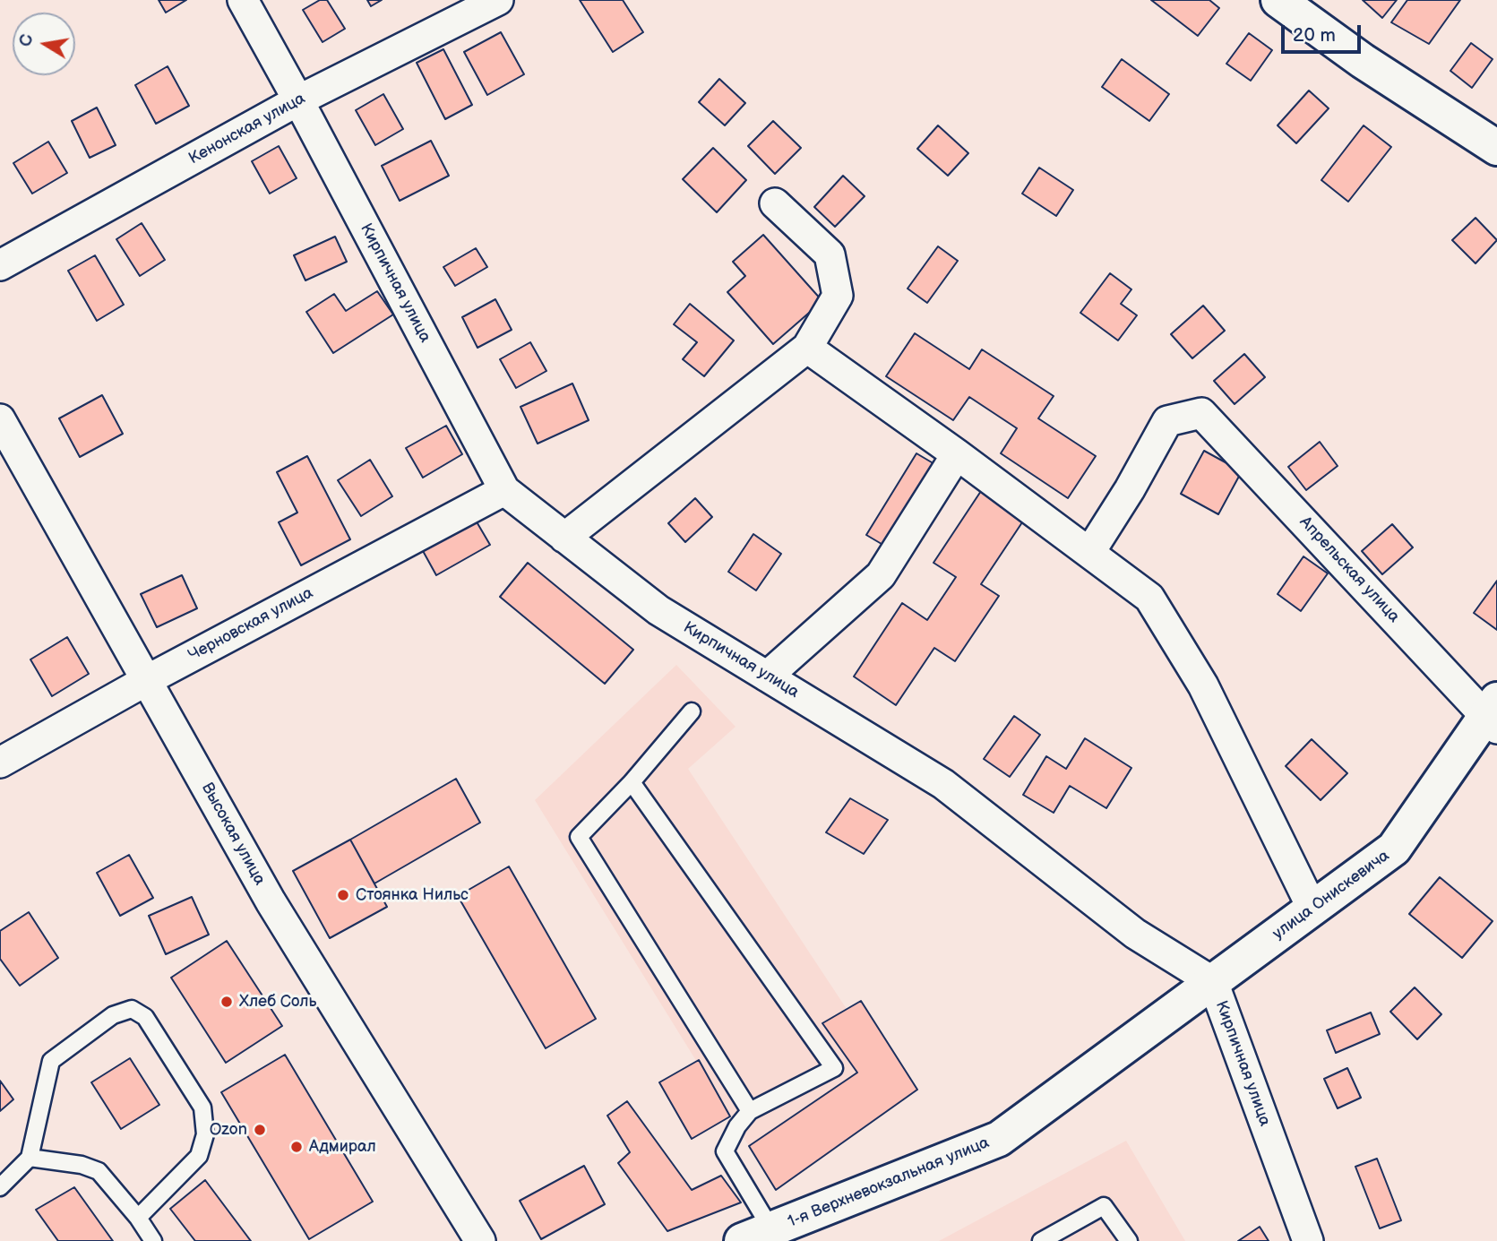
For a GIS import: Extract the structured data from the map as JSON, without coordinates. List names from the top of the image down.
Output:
{
  "streets": {
    "street": [
      "Кенонская улица",
      "Кирпичная улица",
      "Апрельская улица",
      "Черновская улица",
      "Высокая улица",
      "улица Онискевича",
      "1-я Верхневокзальная улица"
    ]
  },
  "crossings": [
    ["Кенонская улица", "Кирпичная улица"],
    ["Кирпичная улица", "Черновская улица"],
    ["Кирпичная улица", "улица Онискевича"],
    ["Кирпичная улица", "1-я Верхневокзальная улица"],
    ["Апрельская улица", "улица Онискевича"],
    ["Черновская улица", "Высокая улица"],
    ["улица Онискевича", "1-я Верхневокзальная улица"]
  ],
  "places": [
    "Стоянка Нильс",
    "Хлеб Соль",
    "Ozon",
    "Адмирал"
  ],
  "scale_bar": "20 m",
  "north": "left"
}
